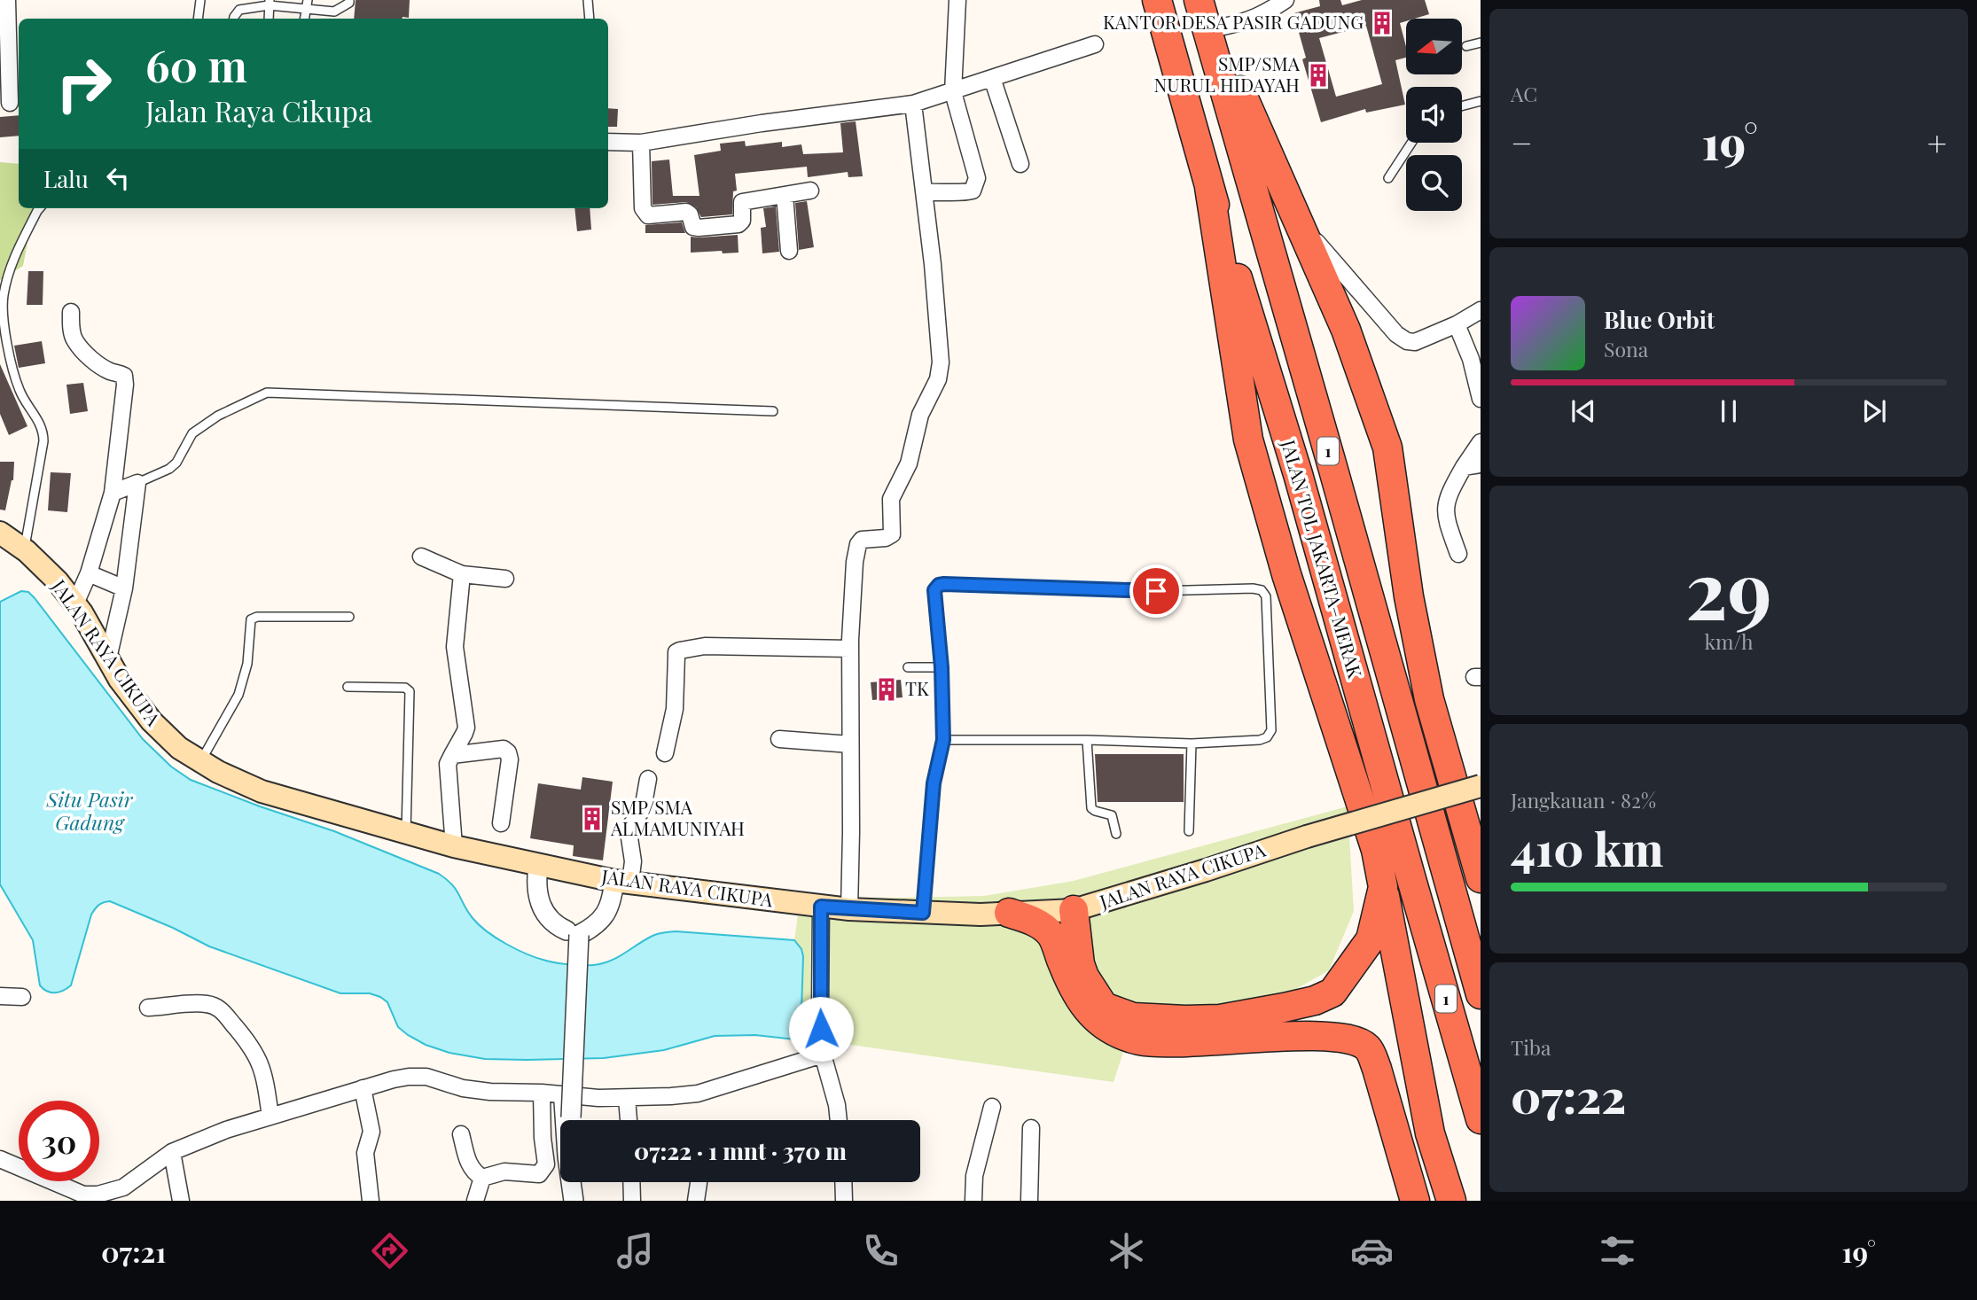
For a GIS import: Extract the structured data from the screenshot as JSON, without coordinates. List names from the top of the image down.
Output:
{
  "streets": {
    "highway": ["1", "JALAN TOL JAKARTA–MERAK"],
    "main road": ["JALAN RAYA CIKUPA"]
  },
  "water": ["Situ Pasir Gadung"],
  "places": {
    "building": [
      "KANTOR DESA PASIR GADUNG",
      "SMP/SMA NURUL HIDAYAH",
      "TK",
      "SMP/SMA ALMAMUNIYAH"
    ]
  },
  "north": "left",
  "page": {
    "tile": [
      "AC",
      ["29", "km/h"],
      ["Jangkauan · 82%", "410 km"],
      ["Tiba", "07:22"]
    ],
    "turn": ["60 m", "Jalan Raya Cikupa"],
    "heat": ["−", "19°", "+"],
    "then": "Lalu",
    "song": ["Blue Orbit", "Sona"],
    "limit": "30",
    "trip": "07:22 · 1 mnt · 370 m",
    "tabs": ["07:21", "19°"]
  }
}
